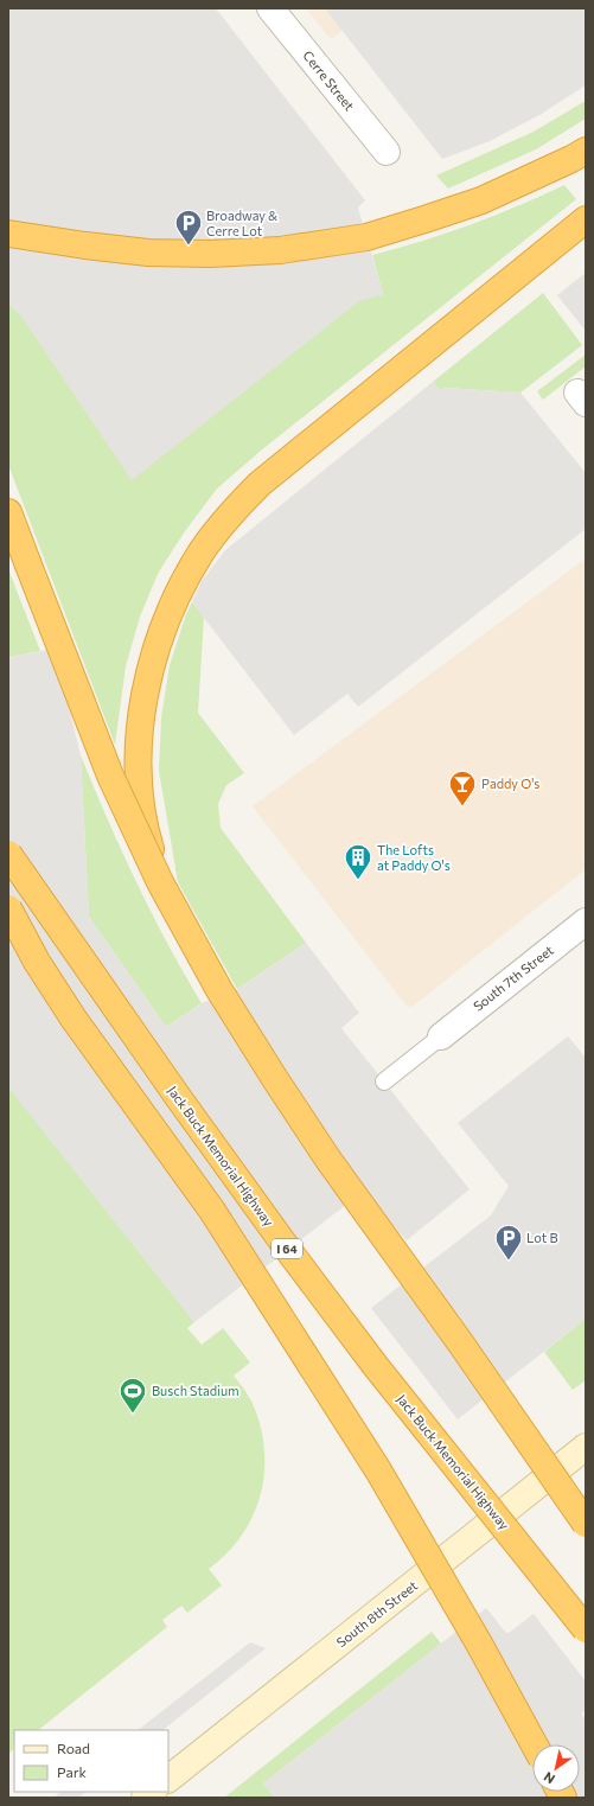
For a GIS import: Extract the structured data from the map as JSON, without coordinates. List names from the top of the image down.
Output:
{
  "streets": {
    "highway": ["Jack Buck Memorial Highway", "I 64"],
    "main road": ["South 8th Street"],
    "street": ["Cerre Street", "South 7th Street"]
  },
  "places": {
    "parking": ["Broadway & Cerre Lot", "Lot B"],
    "bar": ["Paddy O's"],
    "building": ["The Lofts at Paddy O's"],
    "sports": ["Busch Stadium"]
  },
  "legend": ["Road", "Park"],
  "north": "bottom left"
}
